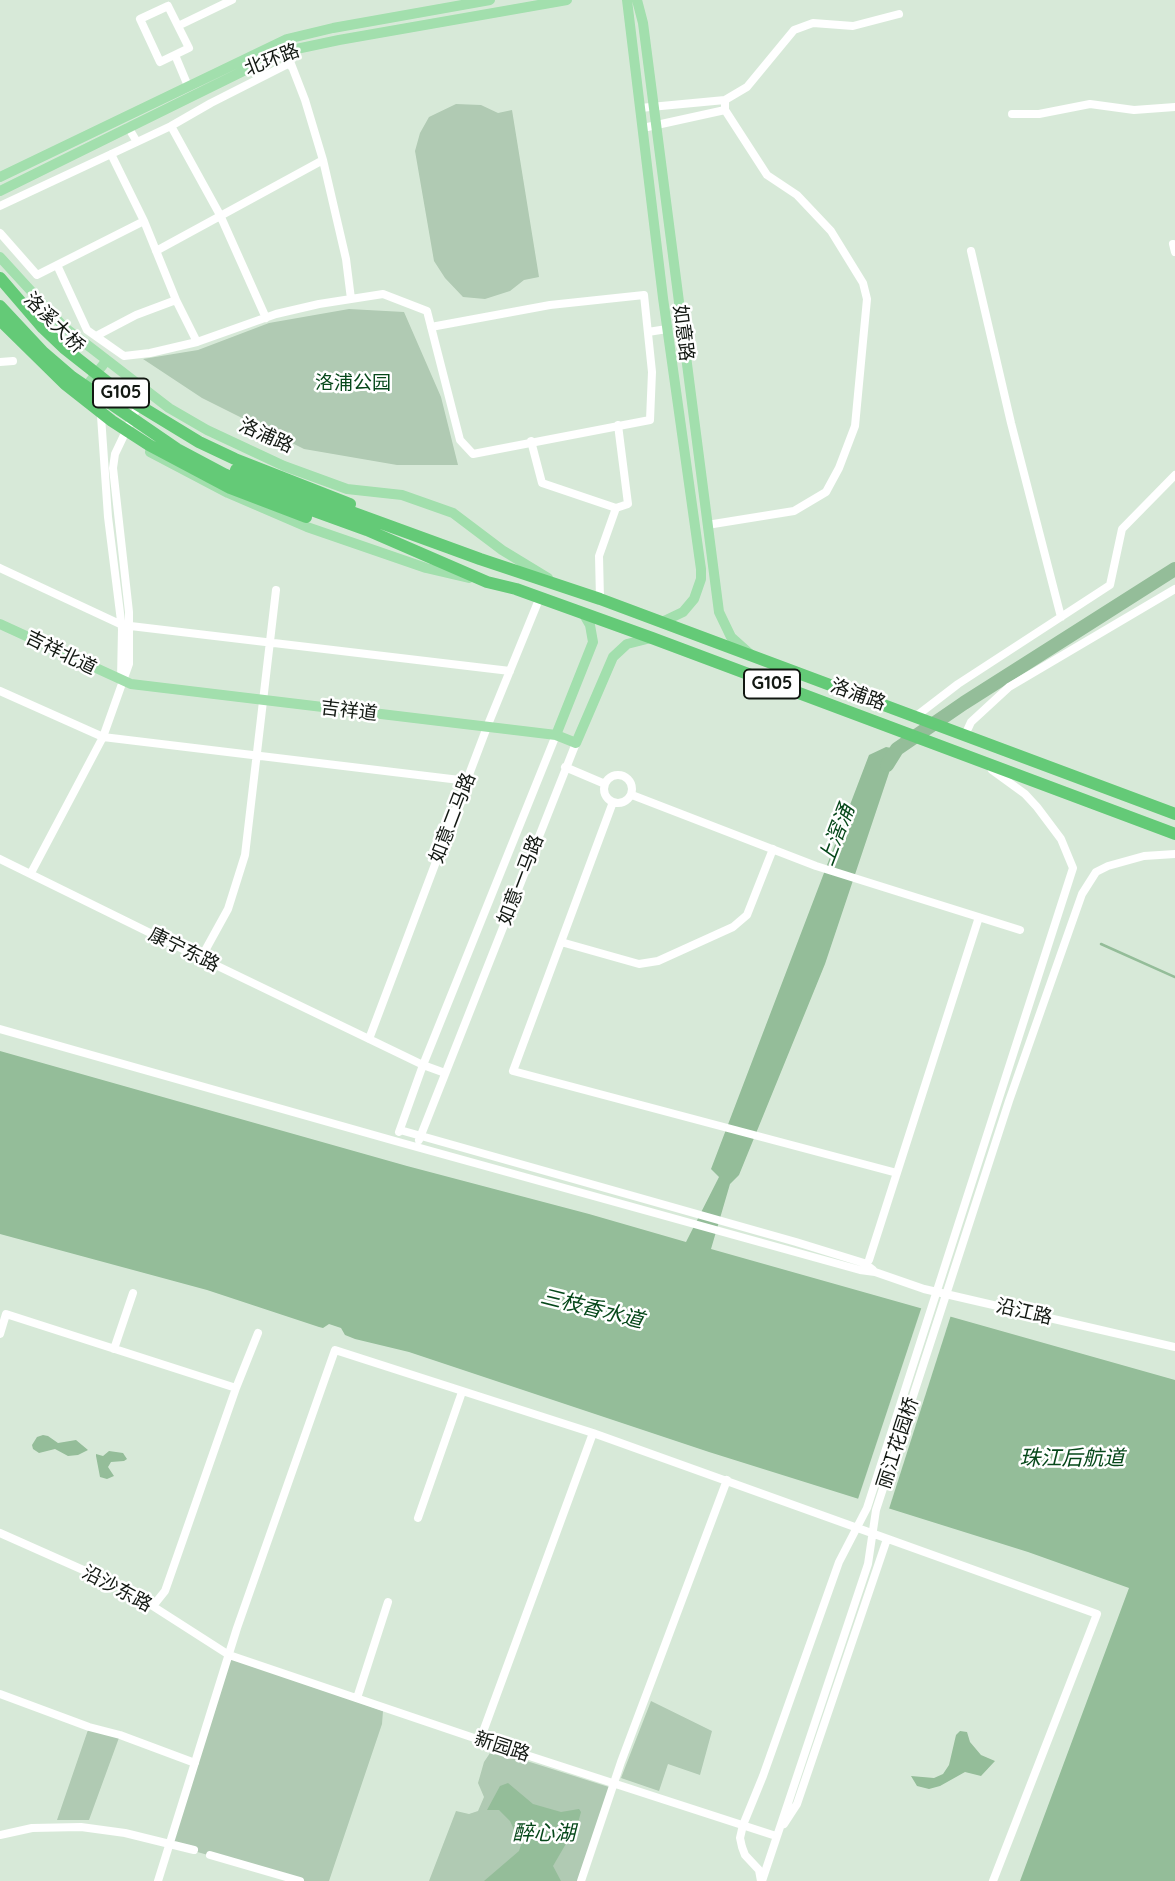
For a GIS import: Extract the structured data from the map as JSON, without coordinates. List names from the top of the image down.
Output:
{
  "streets": {
    "highway": ["洛溪大桥", "G105", "洛浦路"],
    "main road": [
      "北环路",
      "如意路",
      "吉祥北道",
      "吉祥道",
      "如意一马路"
    ],
    "street": [
      "如意二马路",
      "康宁东路",
      "沿江路",
      "丽江花园桥",
      "沿沙东路",
      "新园路"
    ]
  },
  "crossings": [
    ["洛溪大桥", "G105"],
    ["如意路", "洛浦路"],
    ["G105", "洛浦路"],
    ["洛浦路", "如意二马路"],
    ["洛浦路", "如意一马路"],
    ["吉祥北道", "吉祥道"],
    ["吉祥道", "如意二马路"],
    ["吉祥道", "如意一马路"],
    ["如意二马路", "康宁东路"],
    ["如意一马路", "康宁东路"],
    ["丽江花园桥", "新园路"],
    ["沿沙东路", "新园路"]
  ],
  "water": [
    "上滘涌",
    "三枝香水道",
    "珠江后航道",
    "醉心湖"
  ],
  "parks": ["洛浦公园"]
}
